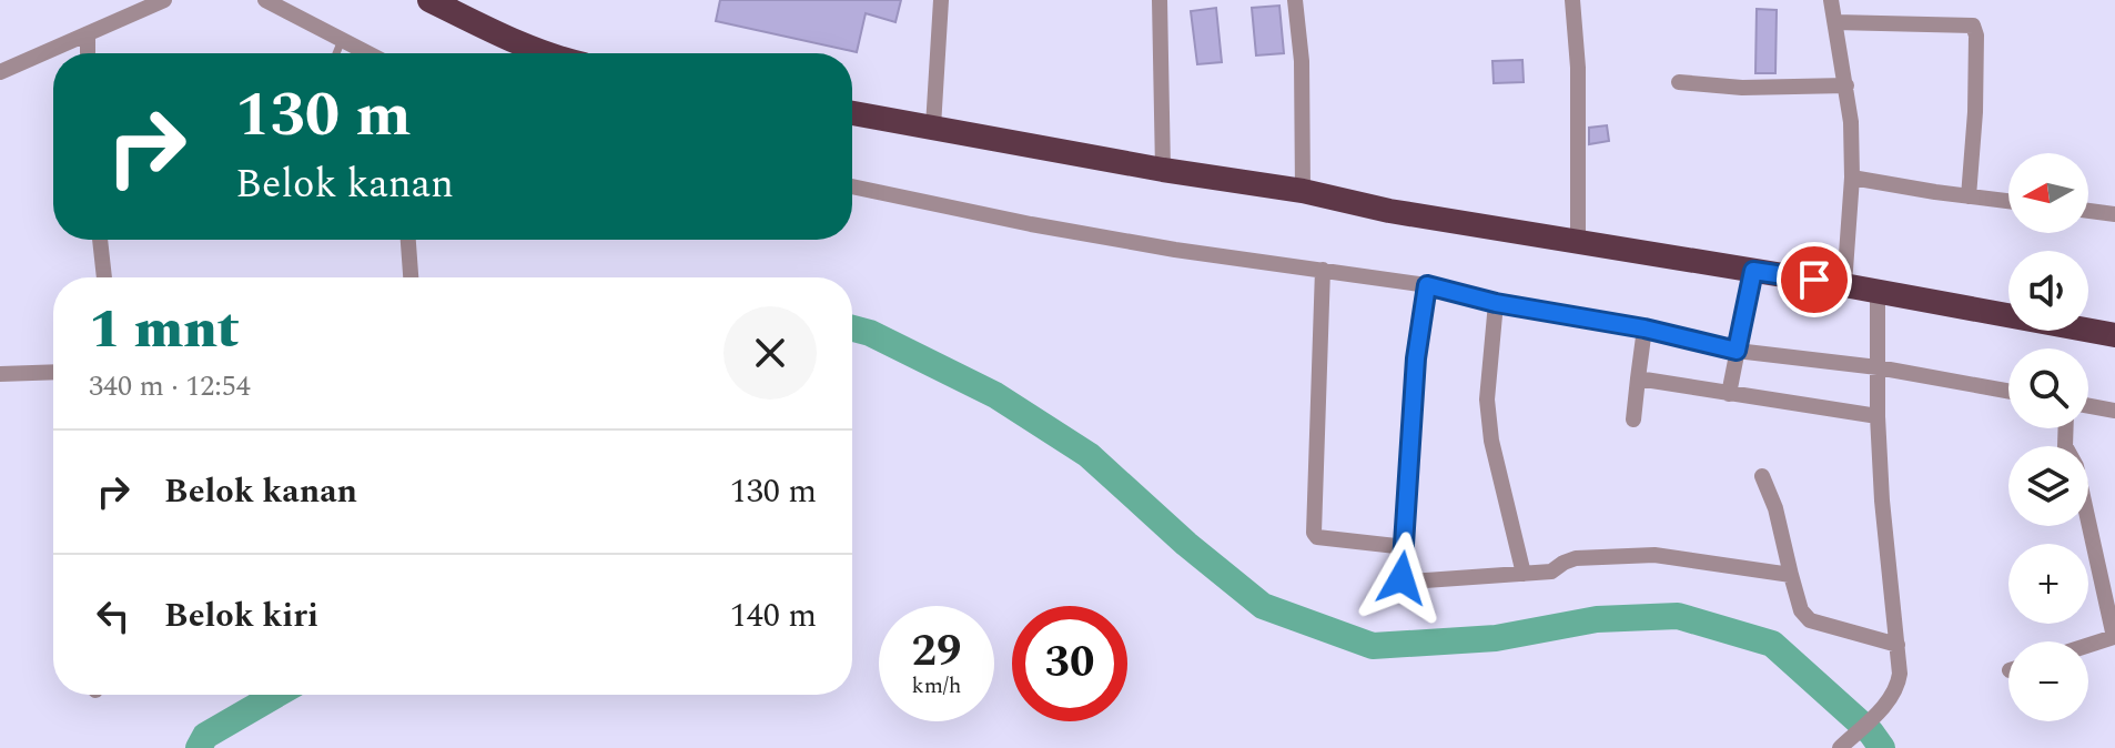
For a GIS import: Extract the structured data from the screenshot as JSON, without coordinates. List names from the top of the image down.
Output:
{
  "north": "left",
  "page": {
    "turn": ["130 m", "Belok kanan"],
    "map_buttons": ["+", "−"],
    "heading": ["1 mnt", "340 m · 12:54"],
    "list": [
      {
        "name": "Belok kanan",
        "value": "130 m"
      },
      {
        "name": "Belok kiri",
        "value": "140 m"
      }
    ],
    "speed": "29 km/h",
    "limit": "30"
  }
}
